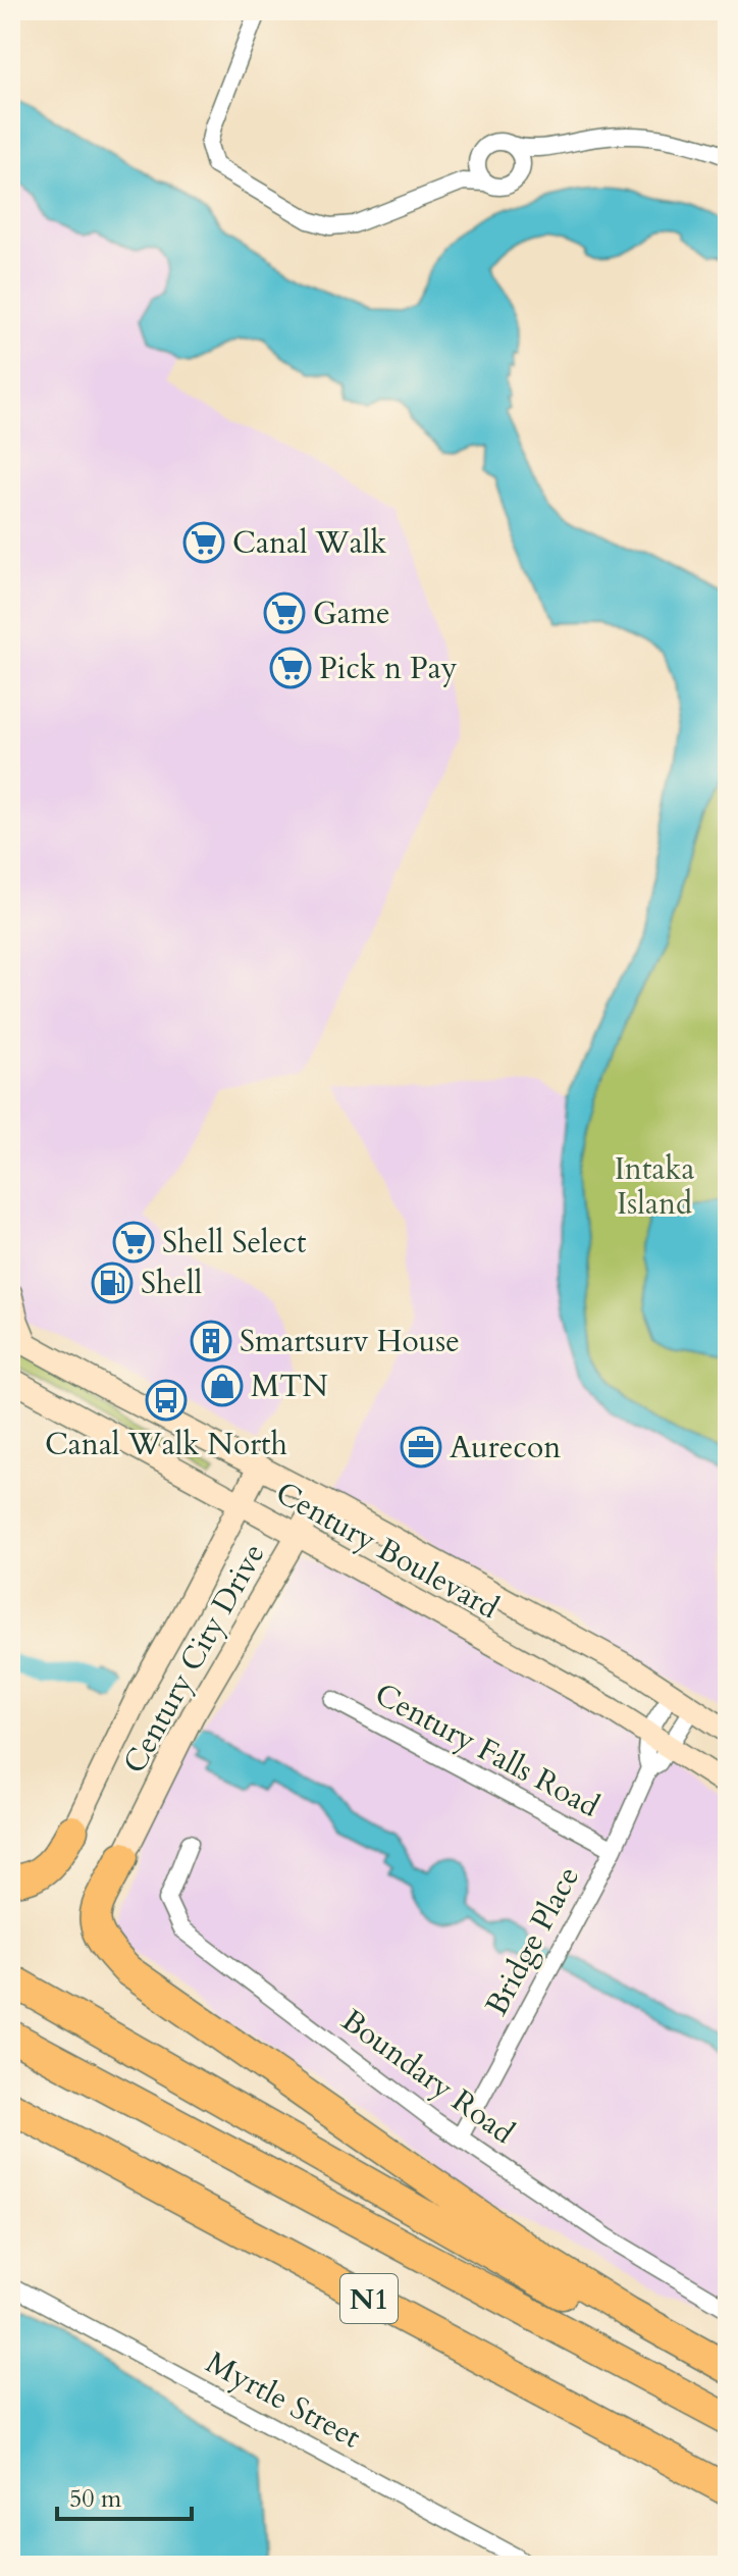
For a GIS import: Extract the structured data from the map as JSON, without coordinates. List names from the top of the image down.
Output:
{
  "streets": {
    "highway": ["N1"],
    "main road": ["Century Boulevard", "Century City Drive"],
    "street": [
      "Century Falls Road",
      "Bridge Place",
      "Boundary Road",
      "Myrtle Street"
    ]
  },
  "crossings": [
    ["Century Boulevard", "Century City Drive"],
    ["Century Boulevard", "Bridge Place"],
    ["Century Falls Road", "Bridge Place"],
    ["Bridge Place", "Boundary Road"]
  ],
  "parks": ["Intaka Island"],
  "places": {
    "supermarket": [
      "Canal Walk",
      "Game",
      "Pick n Pay",
      "Shell Select"
    ],
    "fuel station": ["Shell"],
    "building": ["Smartsurv House"],
    "shop": ["MTN"],
    "bus stop": ["Canal Walk North"],
    "office": ["Aurecon"]
  },
  "scale_bar": "50 m"
}
